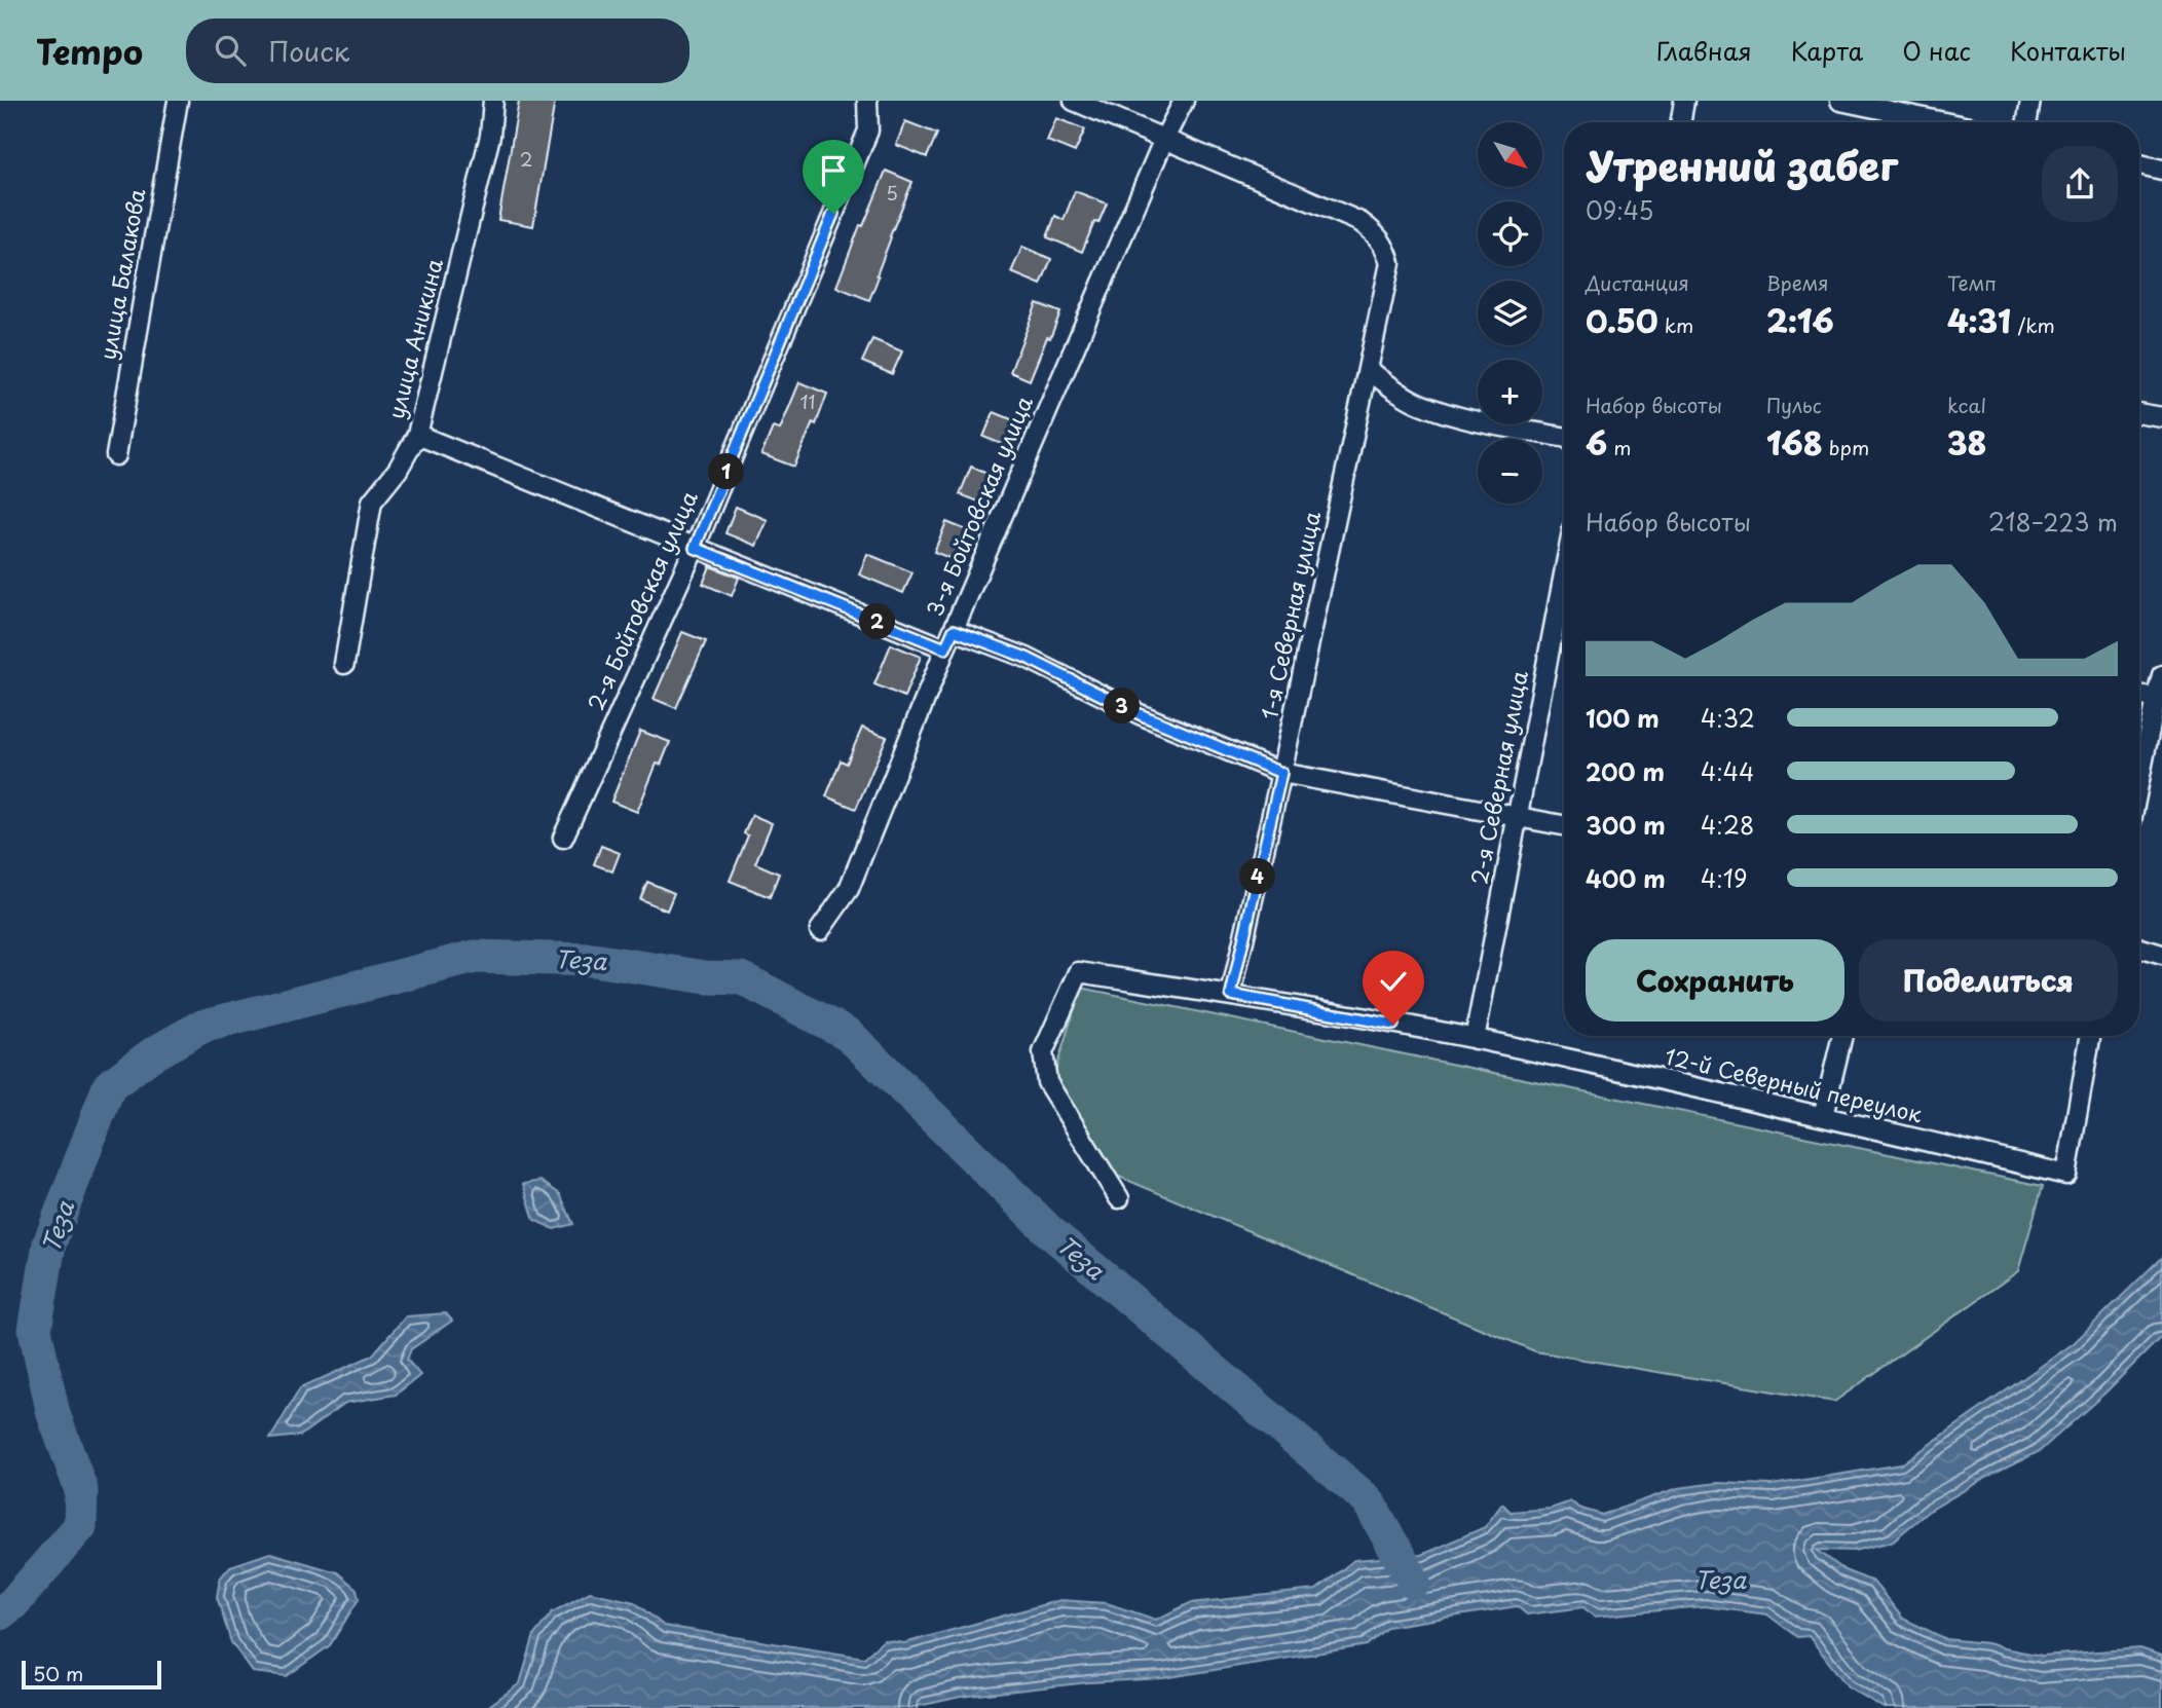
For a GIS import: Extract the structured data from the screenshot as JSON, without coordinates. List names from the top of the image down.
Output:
{
  "streets": {
    "street": [
      "улица Балакова",
      "улица Аникина",
      "3-я Бойтовская улица",
      "2-я Бойтовская улица",
      "1-я Северная улица",
      "2-я Северная улица",
      "12-й Северный переулок"
    ]
  },
  "crossings": [
    ["3-я Бойтовская улица", "1-я Северная улица"],
    ["1-я Северная улица", "12-й Северный переулок"],
    ["2-я Северная улица", "12-й Северный переулок"]
  ],
  "water": ["Теза"],
  "house_numbers": ["2", "5", "11"],
  "scale_bar": "50 m",
  "north": "bottom right",
  "page": {
    "header": "Tempo",
    "search": "Поиск",
    "nav": [
      "Главная",
      "Карта",
      "О нас",
      "Контакты"
    ],
    "map_buttons": ["+", "−"],
    "heading": ["Утренний забег", "09:45"],
    "stats": [
      ["Дистанция", "0.50 km"],
      ["Время", "2:16"],
      ["Темп", "4:31 /km"],
      ["Набор высоты", "6 m"],
      ["Пульс", "168 bpm"],
      ["kcal", "38"]
    ],
    "pins": [
      "1",
      "2",
      "3",
      "4"
    ],
    "chart": ["Набор высоты", "218–223 m"],
    "list": [
      {
        "name": "100 m",
        "note": "4:32"
      },
      {
        "name": "200 m",
        "note": "4:44"
      },
      {
        "name": "300 m",
        "note": "4:28"
      },
      {
        "name": "400 m",
        "note": "4:19"
      }
    ],
    "buttons": ["Сохранить", "Поделиться"],
    "scale": "50 m"
  }
}
